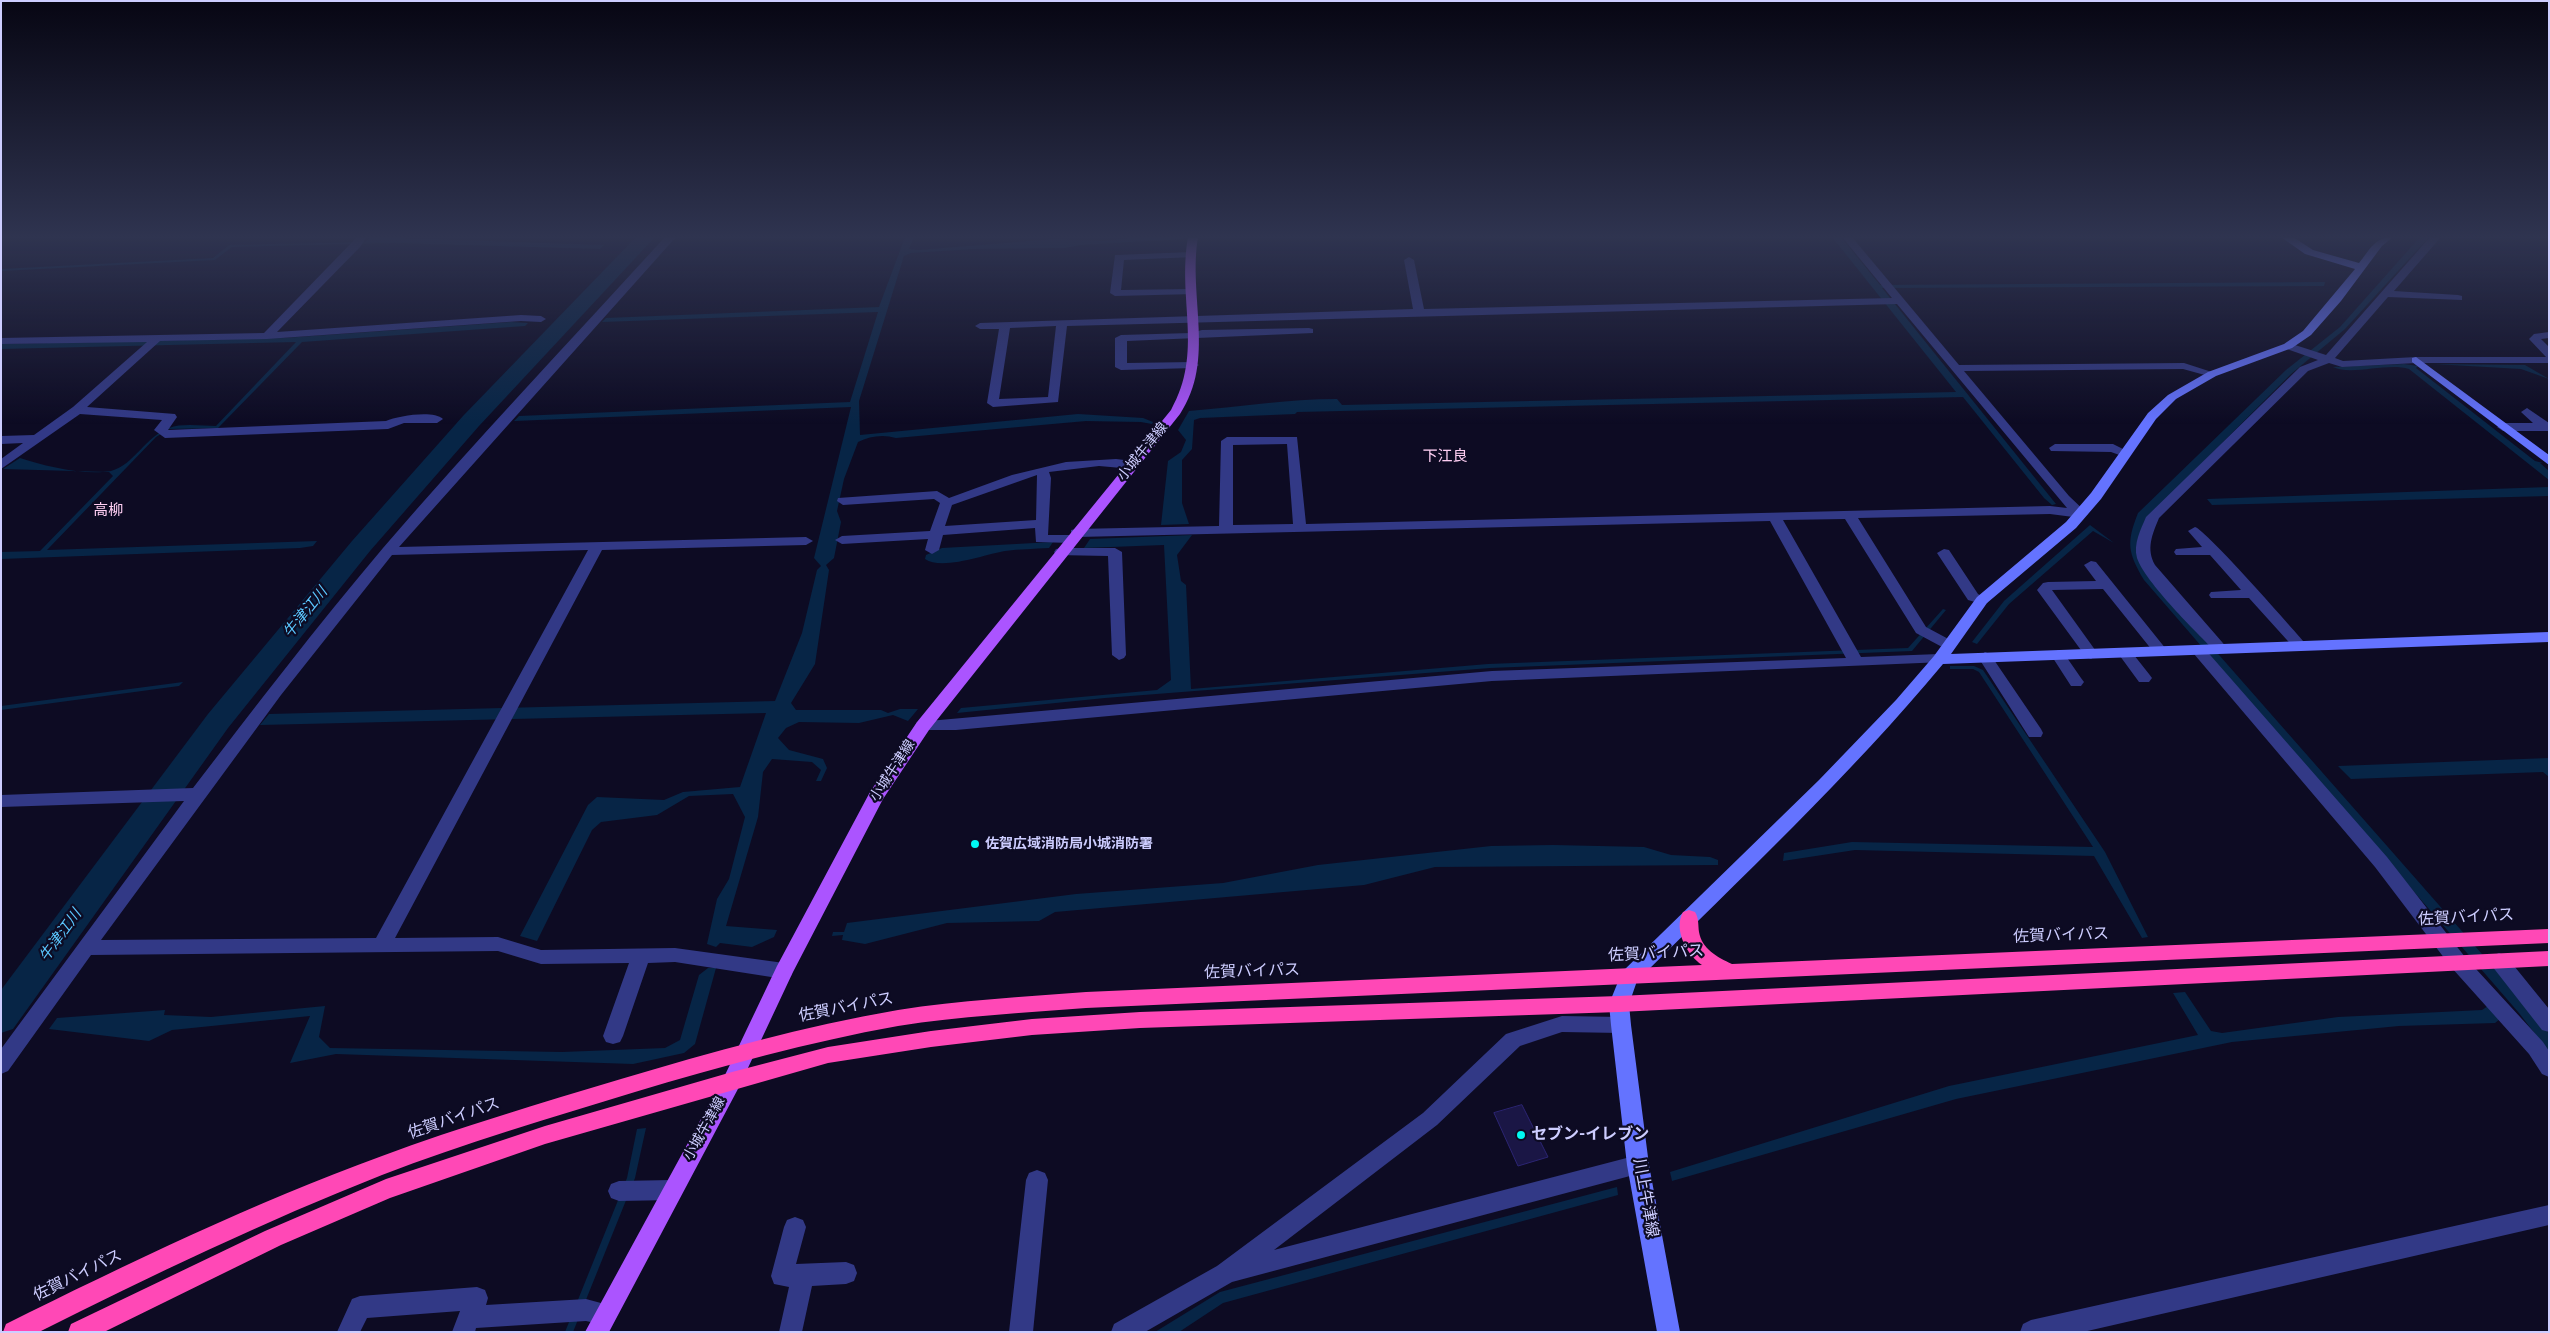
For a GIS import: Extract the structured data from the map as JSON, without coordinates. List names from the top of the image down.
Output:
{
  "streets": {
    "highway": ["佐賀バイパス"],
    "main road": ["小城牛津線"],
    "street": ["川上牛津線"]
  },
  "crossings": [
    ["小城牛津線", "佐賀バイパス"]
  ],
  "districts": ["下江良", "高柳"],
  "water": ["牛津江川"],
  "places": ["佐賀広域消防局小城消防署", "セブン-イレブン"]
}
